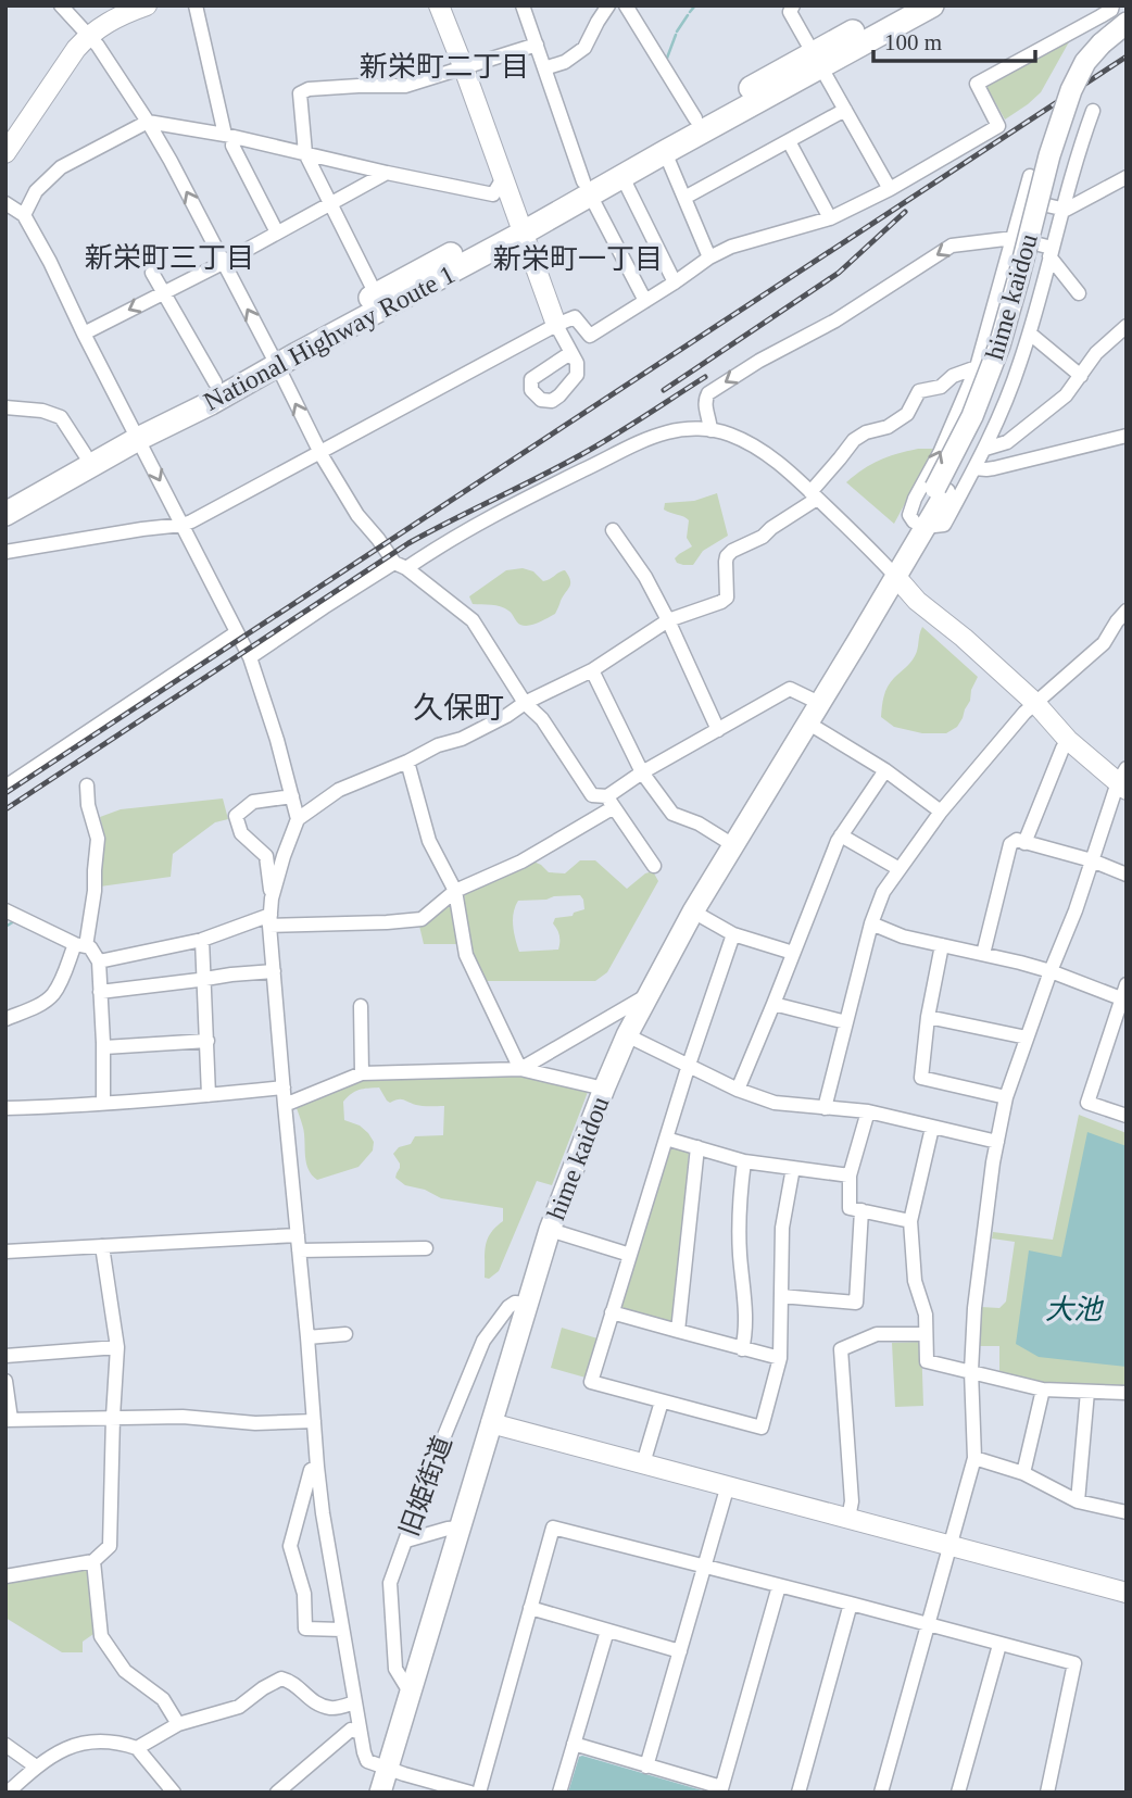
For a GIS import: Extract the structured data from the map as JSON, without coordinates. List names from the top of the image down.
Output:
{
  "streets": {
    "highway": ["National Highway Route 1"],
    "main road": ["hime kaidou"],
    "street": ["旧姫街道"]
  },
  "crossings": [
    ["hime kaidou", "旧姫街道"]
  ],
  "districts": [
    "新栄町二丁目",
    "新栄町三丁目",
    "新栄町一丁目",
    "久保町"
  ],
  "water": ["大池"],
  "scale_bar": "100 m"
}
